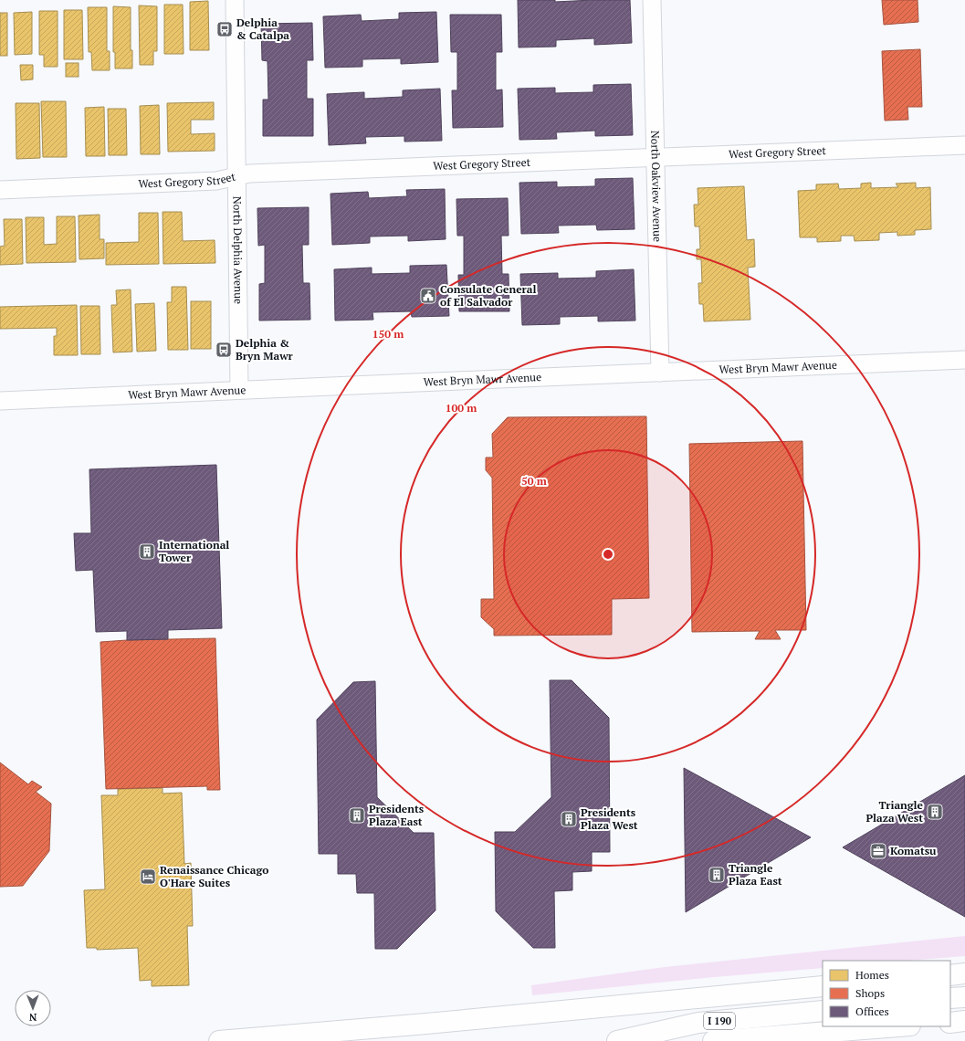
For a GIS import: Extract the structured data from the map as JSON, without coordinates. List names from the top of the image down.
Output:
{
  "streets": {
    "highway": ["I 190"],
    "street": [
      "West Gregory Street",
      "North Oakview Avenue",
      "North Delphia Avenue",
      "West Bryn Mawr Avenue"
    ]
  },
  "crossings": [
    ["West Gregory Street", "North Oakview Avenue"],
    ["West Gregory Street", "North Delphia Avenue"],
    ["North Oakview Avenue", "West Bryn Mawr Avenue"],
    ["North Delphia Avenue", "West Bryn Mawr Avenue"]
  ],
  "places": {
    "bus stop": ["Delphia & Catalpa", "Delphia & Bryn Mawr"],
    "public building": ["Consulate General of El Salvador"],
    "building": [
      "International Tower",
      "Triangle Plaza West",
      "Presidents Plaza East",
      "Presidents Plaza West",
      "Triangle Plaza East"
    ],
    "office": ["Komatsu"],
    "hotel": ["Renaissance Chicago O'Hare Suites"]
  },
  "legend": ["Homes", "Shops", "Offices"],
  "north": "bottom",
  "rings": ["150 m", "100 m", "50 m"]
}
